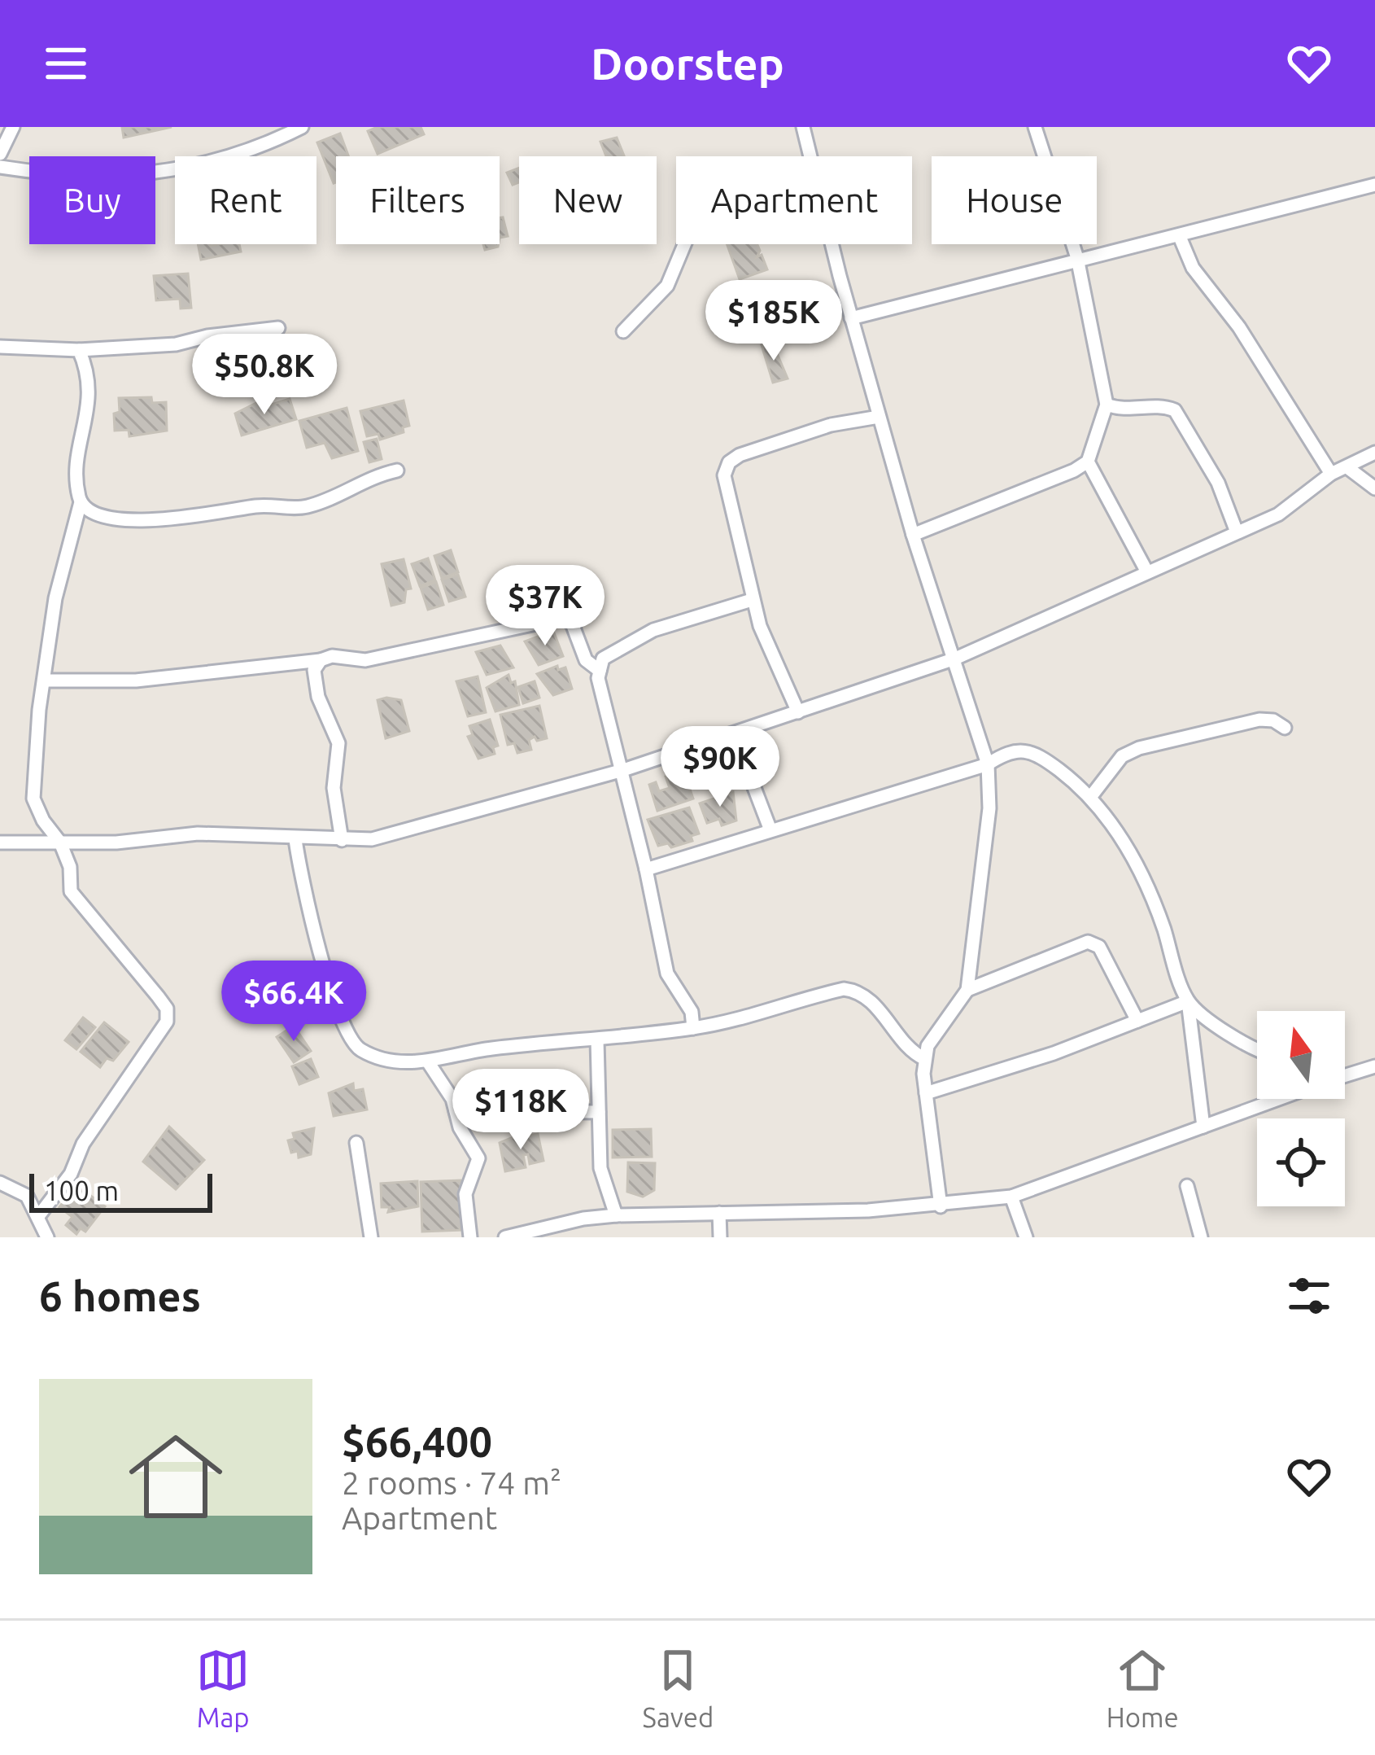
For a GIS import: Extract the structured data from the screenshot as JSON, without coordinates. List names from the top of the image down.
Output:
{
  "scale_bar": "100 m",
  "north": "top",
  "page": {
    "header": "Doorstep",
    "chip": [
      "Buy",
      "Rent",
      "Filters",
      "New",
      "Apartment",
      "House"
    ],
    "price": [
      "$185K",
      "$50.8K",
      "$37K",
      "$90K",
      "$66.4K",
      "$118K"
    ],
    "scale": "100 m",
    "heading": "6 homes",
    "list": [
      {
        "name": "$66,400",
        "note": "2 rooms · 74 m² · Apartment"
      }
    ],
    "tabs": ["Map", "Saved", "Home"]
  }
}
